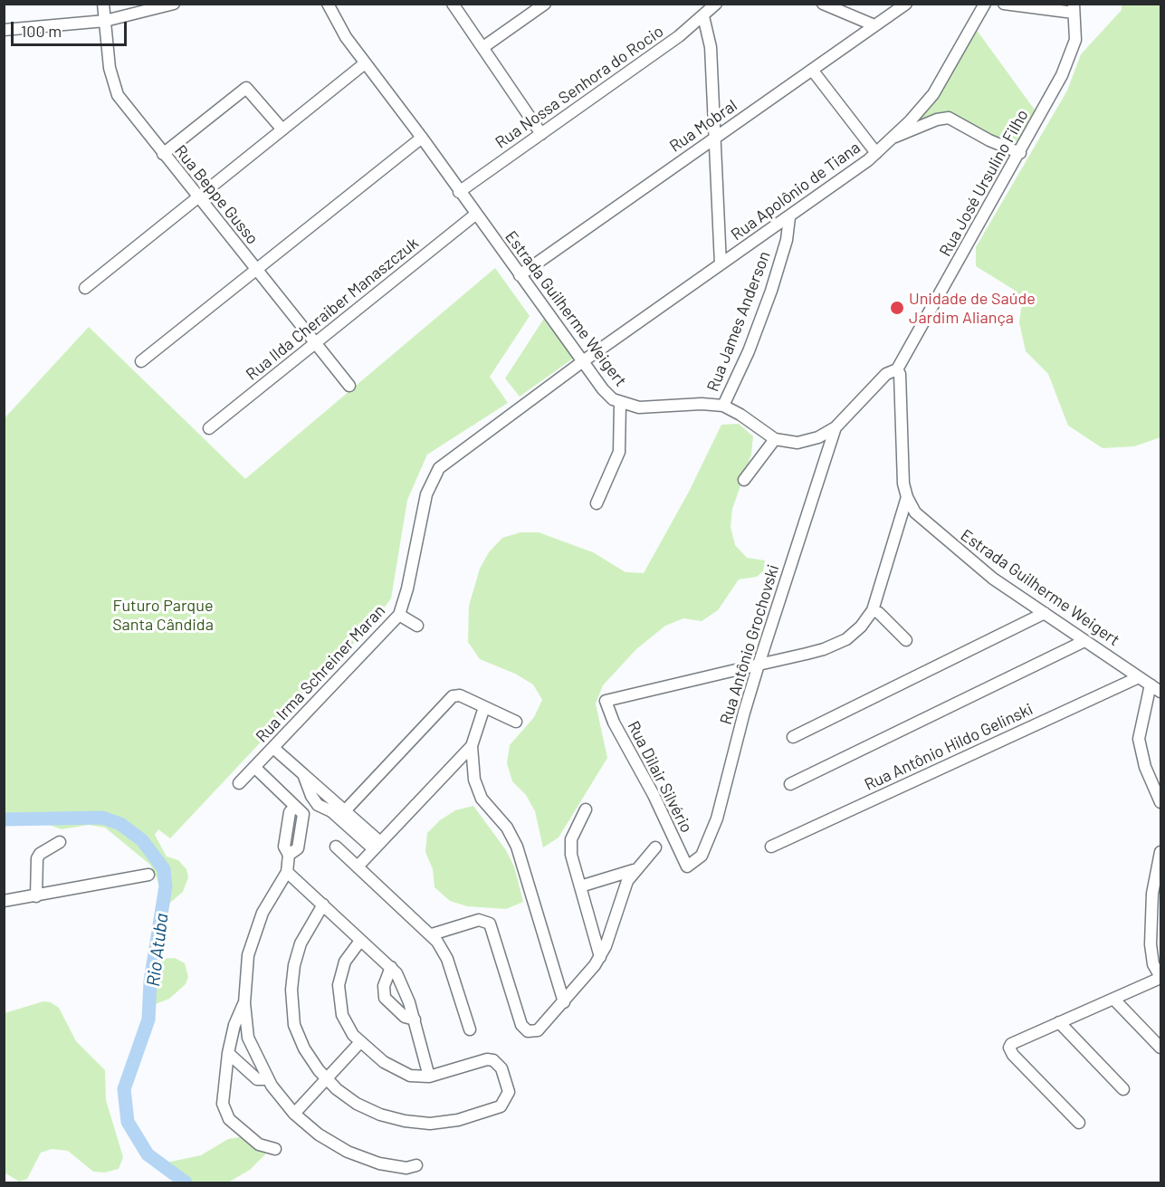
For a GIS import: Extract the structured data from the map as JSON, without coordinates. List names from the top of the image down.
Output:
{
  "streets": {
    "street": [
      "Rua Nossa Senhora do Rocio",
      "Rua Mobral",
      "Rua José Ursulino Filho",
      "Rua Apolônio de Tiana",
      "Rua Beppe Gusso",
      "Rua Ilda Cheraiber Manaszczuk",
      "Estrada Guilherme Weigert",
      "Rua James Anderson",
      "Rua Antônio Grochovski",
      "Rua Irma Schreiner Maran",
      "Rua Antônio Hildo Gelinski",
      "Rua Dilair Silvério"
    ]
  },
  "crossings": [
    ["Rua Nossa Senhora do Rocio", "Estrada Guilherme Weigert"],
    ["Rua Mobral", "Estrada Guilherme Weigert"],
    ["Rua José Ursulino Filho", "Estrada Guilherme Weigert"],
    ["Rua Apolônio de Tiana", "Estrada Guilherme Weigert"],
    ["Rua Apolônio de Tiana", "Rua James Anderson"],
    ["Rua Apolônio de Tiana", "Rua Irma Schreiner Maran"],
    ["Rua Beppe Gusso", "Rua Ilda Cheraiber Manaszczuk"],
    ["Rua Ilda Cheraiber Manaszczuk", "Estrada Guilherme Weigert"],
    ["Estrada Guilherme Weigert", "Rua James Anderson"],
    ["Estrada Guilherme Weigert", "Rua Irma Schreiner Maran"],
    ["Estrada Guilherme Weigert", "Rua Antônio Hildo Gelinski"],
    ["Rua Antônio Grochovski", "Rua Dilair Silvério"]
  ],
  "water": ["Rio Atuba"],
  "parks": ["Futuro Parque Santa Cândida"],
  "places": ["Unidade de Saúde Jardim Aliança"],
  "scale_bar": "100 m"
}
